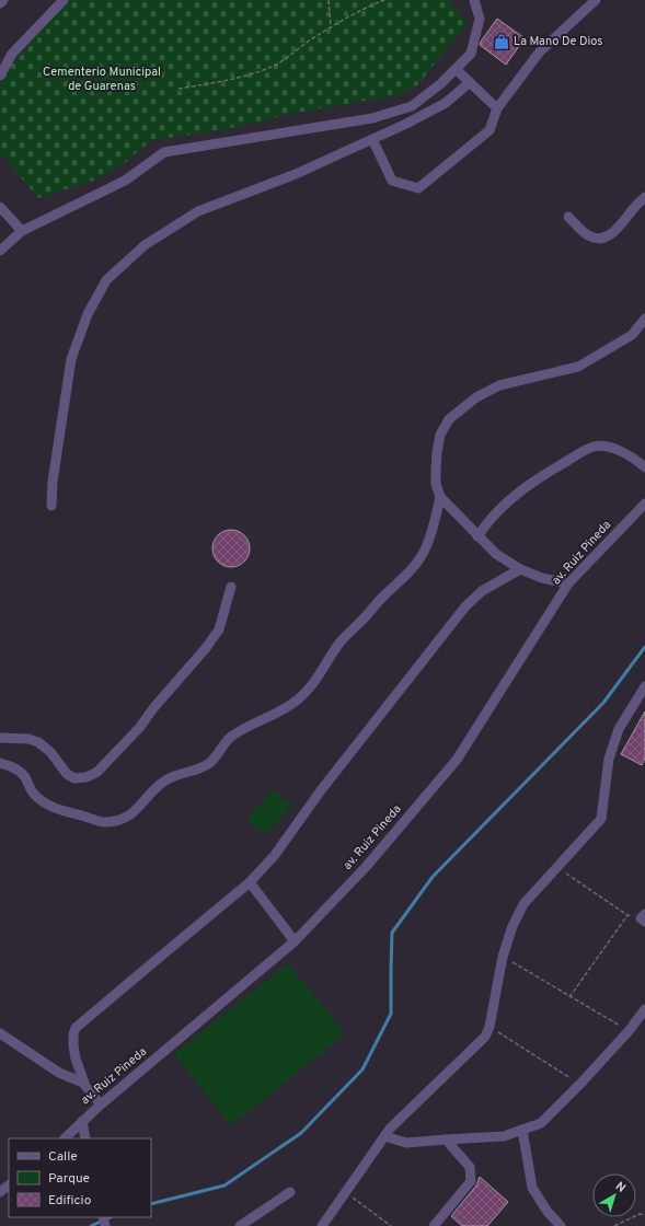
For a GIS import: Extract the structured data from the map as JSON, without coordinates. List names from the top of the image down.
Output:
{
  "streets": {
    "street": ["av. Ruiz Pineda"]
  },
  "parks": ["Cementerio Municipal de Guarenas"],
  "places": {
    "shop": ["La Mano De Dios"]
  },
  "legend": ["Calle", "Parque", "Edificio"],
  "north": "top right"
}
